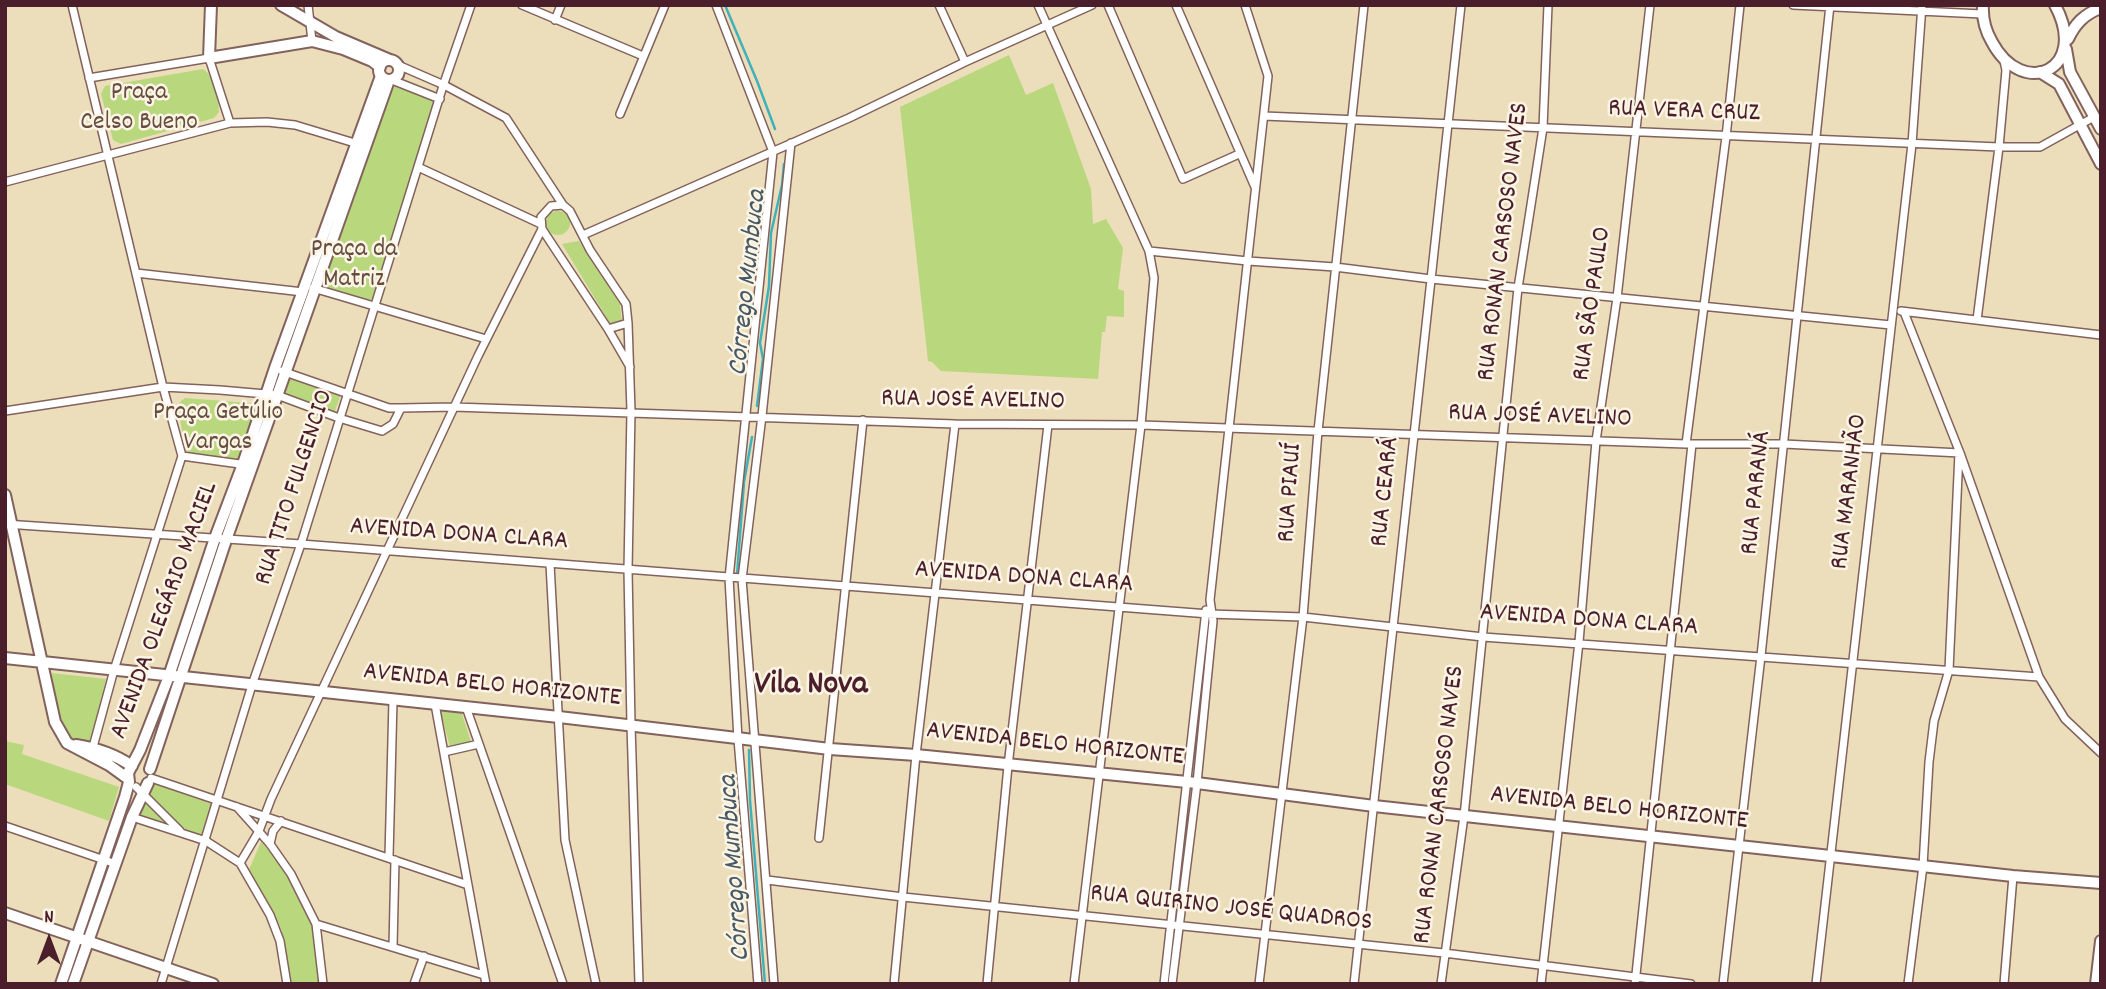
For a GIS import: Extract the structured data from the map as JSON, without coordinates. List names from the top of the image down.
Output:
{
  "streets": {
    "street": [
      "RUA VERA CRUZ",
      "RUA RONAN CARSOSO NAVES",
      "RUA SÃO PAULO",
      "RUA JOSÉ AVELINO",
      "RUA TITO FULGENCIO",
      "RUA CEARÁ",
      "RUA MARANHÃO",
      "RUA PIAUÍ",
      "RUA PARANÁ",
      "AVENIDA DONA CLARA",
      "AVENIDA OLEGÁRIO MACIEL",
      "AVENIDA BELO HORIZONTE",
      "RUA QUIRINO JOSÉ QUADROS"
    ]
  },
  "crossings": [
    ["RUA VERA CRUZ", "RUA RONAN CARSOSO NAVES"],
    ["RUA VERA CRUZ", "RUA SÃO PAULO"],
    ["RUA VERA CRUZ", "RUA CEARÁ"],
    ["RUA VERA CRUZ", "RUA MARANHÃO"],
    ["RUA VERA CRUZ", "RUA PIAUÍ"],
    ["RUA VERA CRUZ", "RUA PARANÁ"],
    ["RUA RONAN CARSOSO NAVES", "RUA JOSÉ AVELINO"],
    ["RUA RONAN CARSOSO NAVES", "AVENIDA DONA CLARA"],
    ["RUA RONAN CARSOSO NAVES", "AVENIDA BELO HORIZONTE"],
    ["RUA RONAN CARSOSO NAVES", "RUA QUIRINO JOSÉ QUADROS"],
    ["RUA SÃO PAULO", "RUA JOSÉ AVELINO"],
    ["RUA SÃO PAULO", "AVENIDA DONA CLARA"],
    ["RUA SÃO PAULO", "AVENIDA BELO HORIZONTE"],
    ["RUA SÃO PAULO", "RUA QUIRINO JOSÉ QUADROS"],
    ["RUA JOSÉ AVELINO", "RUA TITO FULGENCIO"],
    ["RUA JOSÉ AVELINO", "RUA CEARÁ"],
    ["RUA JOSÉ AVELINO", "RUA MARANHÃO"],
    ["RUA JOSÉ AVELINO", "RUA PIAUÍ"],
    ["RUA JOSÉ AVELINO", "RUA PARANÁ"],
    ["RUA JOSÉ AVELINO", "AVENIDA OLEGÁRIO MACIEL"],
    ["RUA TITO FULGENCIO", "AVENIDA DONA CLARA"],
    ["RUA TITO FULGENCIO", "AVENIDA BELO HORIZONTE"],
    ["RUA CEARÁ", "AVENIDA DONA CLARA"],
    ["RUA CEARÁ", "AVENIDA BELO HORIZONTE"],
    ["RUA CEARÁ", "RUA QUIRINO JOSÉ QUADROS"],
    ["RUA MARANHÃO", "AVENIDA DONA CLARA"],
    ["RUA MARANHÃO", "AVENIDA BELO HORIZONTE"],
    ["RUA PIAUÍ", "AVENIDA DONA CLARA"],
    ["RUA PIAUÍ", "AVENIDA BELO HORIZONTE"],
    ["RUA PIAUÍ", "RUA QUIRINO JOSÉ QUADROS"],
    ["RUA PARANÁ", "AVENIDA DONA CLARA"],
    ["RUA PARANÁ", "AVENIDA BELO HORIZONTE"],
    ["AVENIDA DONA CLARA", "AVENIDA OLEGÁRIO MACIEL"],
    ["AVENIDA OLEGÁRIO MACIEL", "AVENIDA BELO HORIZONTE"]
  ],
  "districts": ["Vila Nova"],
  "water": ["Córrego Mumbuca"],
  "parks": ["Praça Celso Bueno", "Praça da Matriz", "Praça Getúlio Vargas"],
  "north": "top"
}
